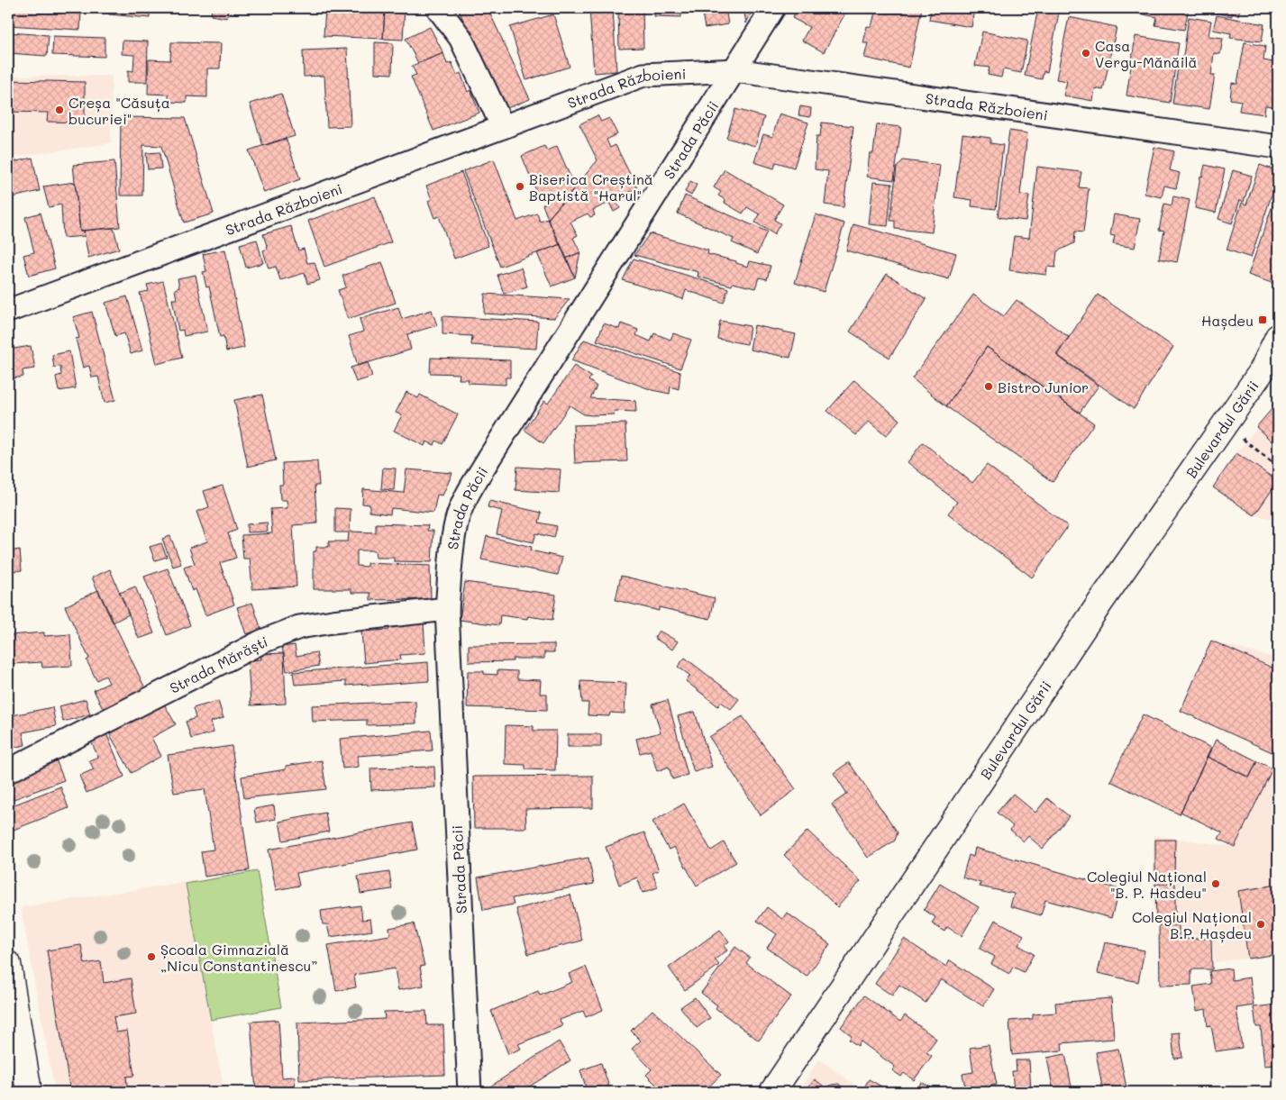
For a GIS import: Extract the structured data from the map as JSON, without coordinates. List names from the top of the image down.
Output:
{
  "streets": {
    "street": [
      "Strada Războieni",
      "Strada Păcii",
      "Bulevardul Gării",
      "Strada Mărăști"
    ]
  },
  "crossings": [
    ["Strada Războieni", "Strada Păcii"],
    ["Strada Păcii", "Strada Mărăști"]
  ],
  "places": {
    "other": [
      "Casa Vergu-Mănăilă",
      "Creșa \"Căsuța bucuriei\"",
      "Biserica Creștină Baptistă \"Harul\"",
      "Bistro Junior",
      "Colegiul Național \"B. P. Hasdeu\"",
      "Colegiul Național B.P. Hașdeu",
      "Școala Gimnazială „Nicu Constantinescu”"
    ],
    "transit": ["Hașdeu"]
  }
}
